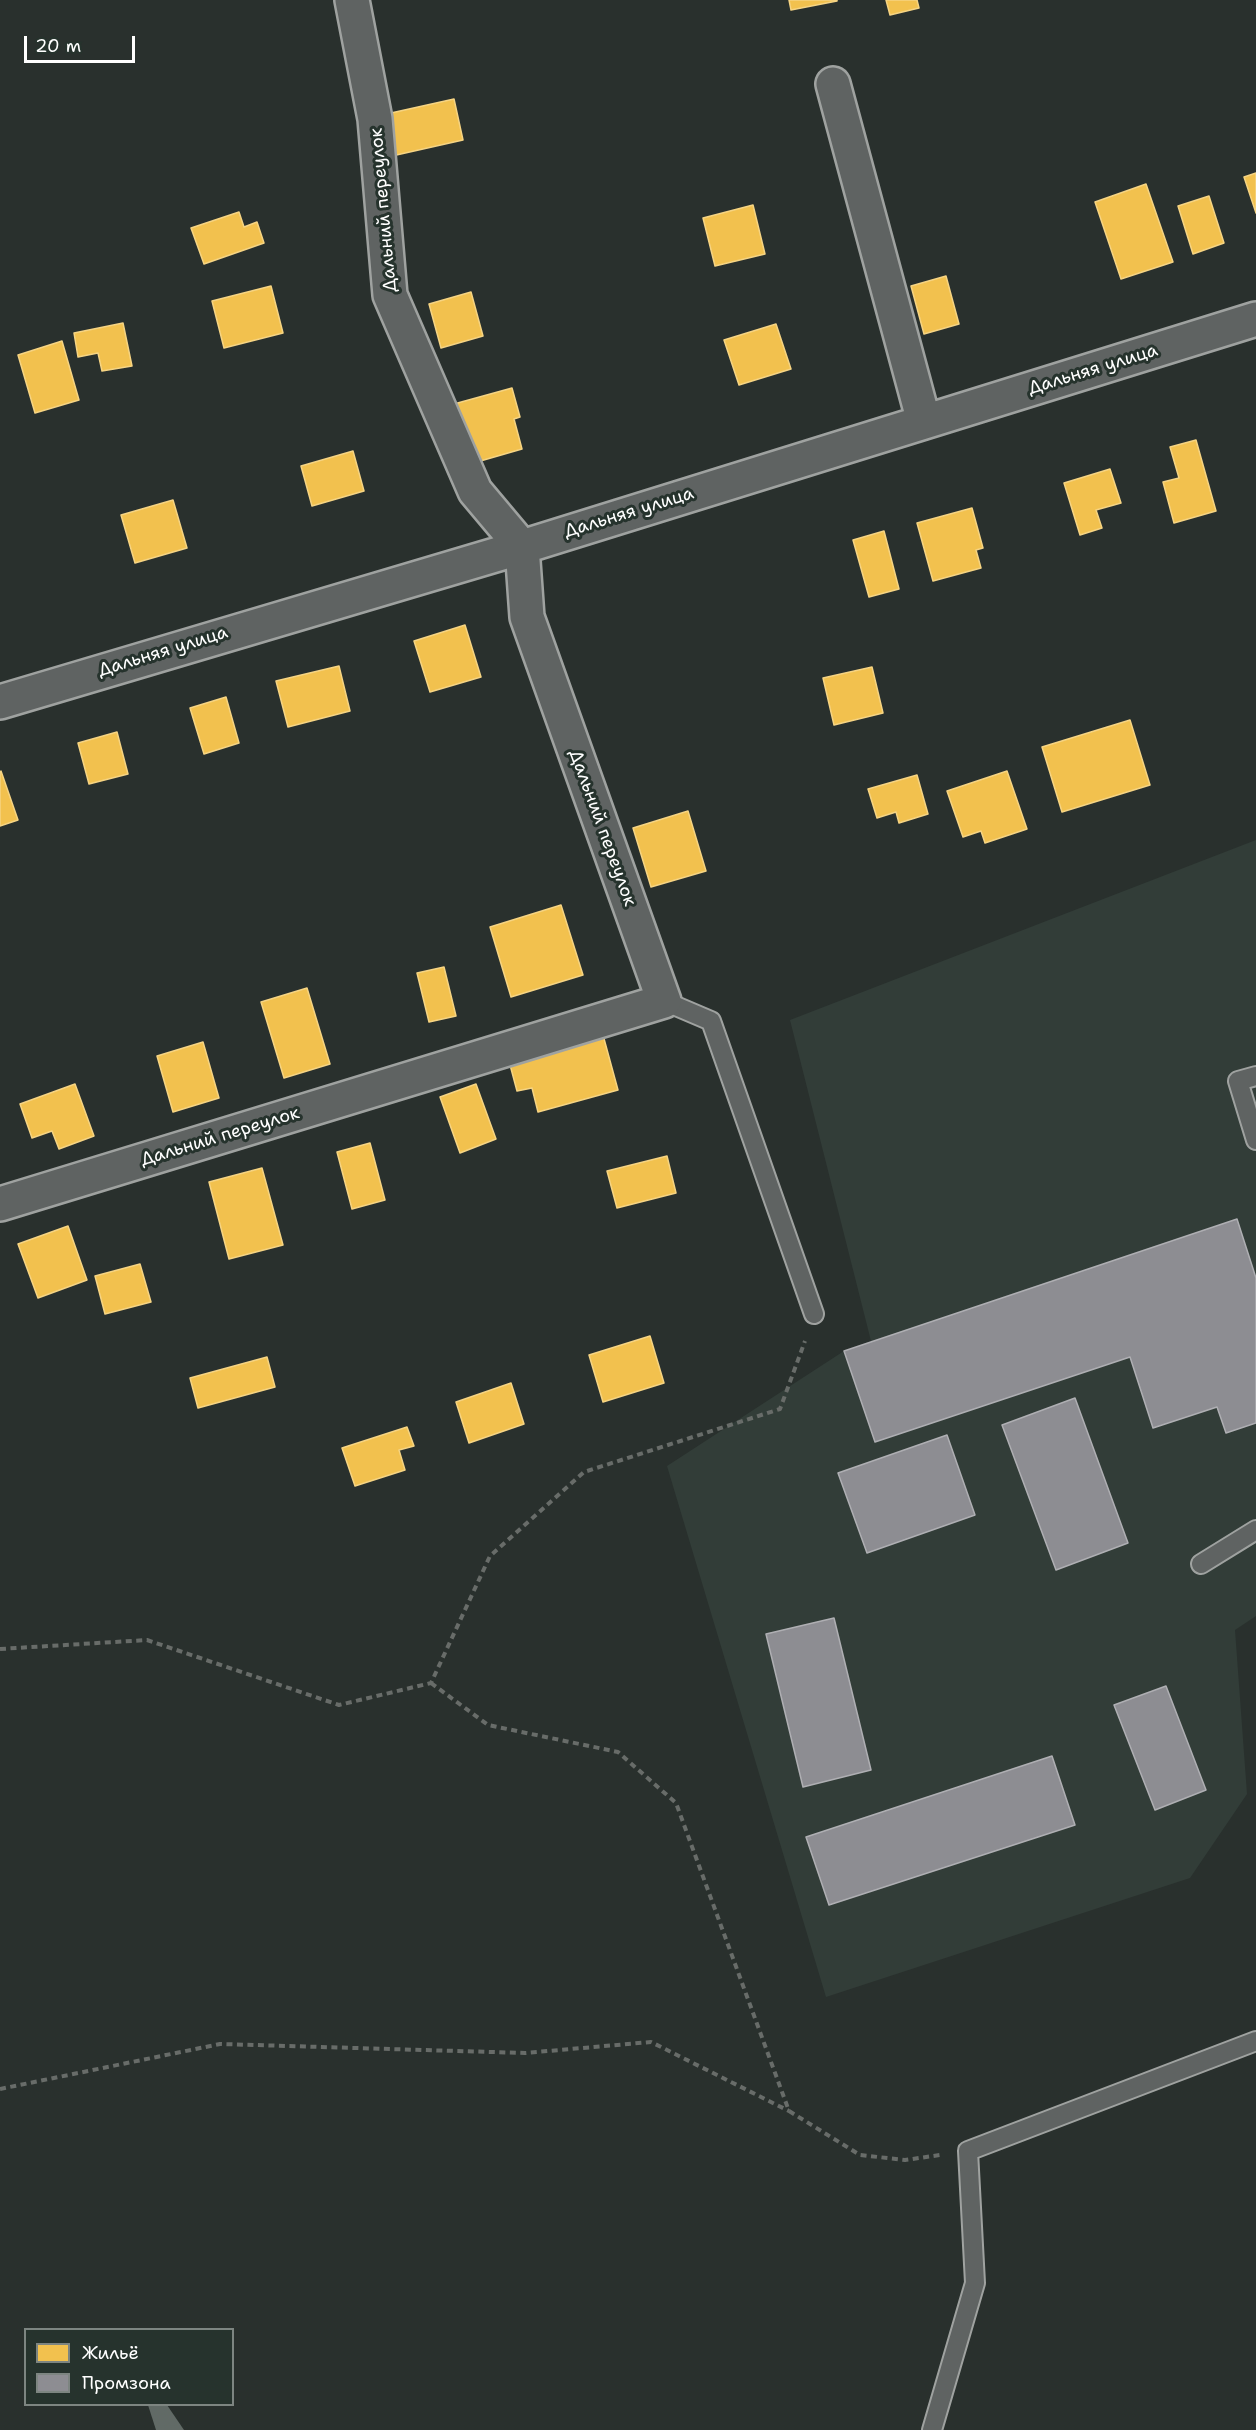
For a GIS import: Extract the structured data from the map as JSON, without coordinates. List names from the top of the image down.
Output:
{
  "streets": {
    "street": ["Дальний переулок", "Дальняя улица"]
  },
  "crossings": [
    ["Дальний переулок", "Дальняя улица"]
  ],
  "legend": ["Жильё", "Промзона"],
  "scale_bar": "20 m"
}
